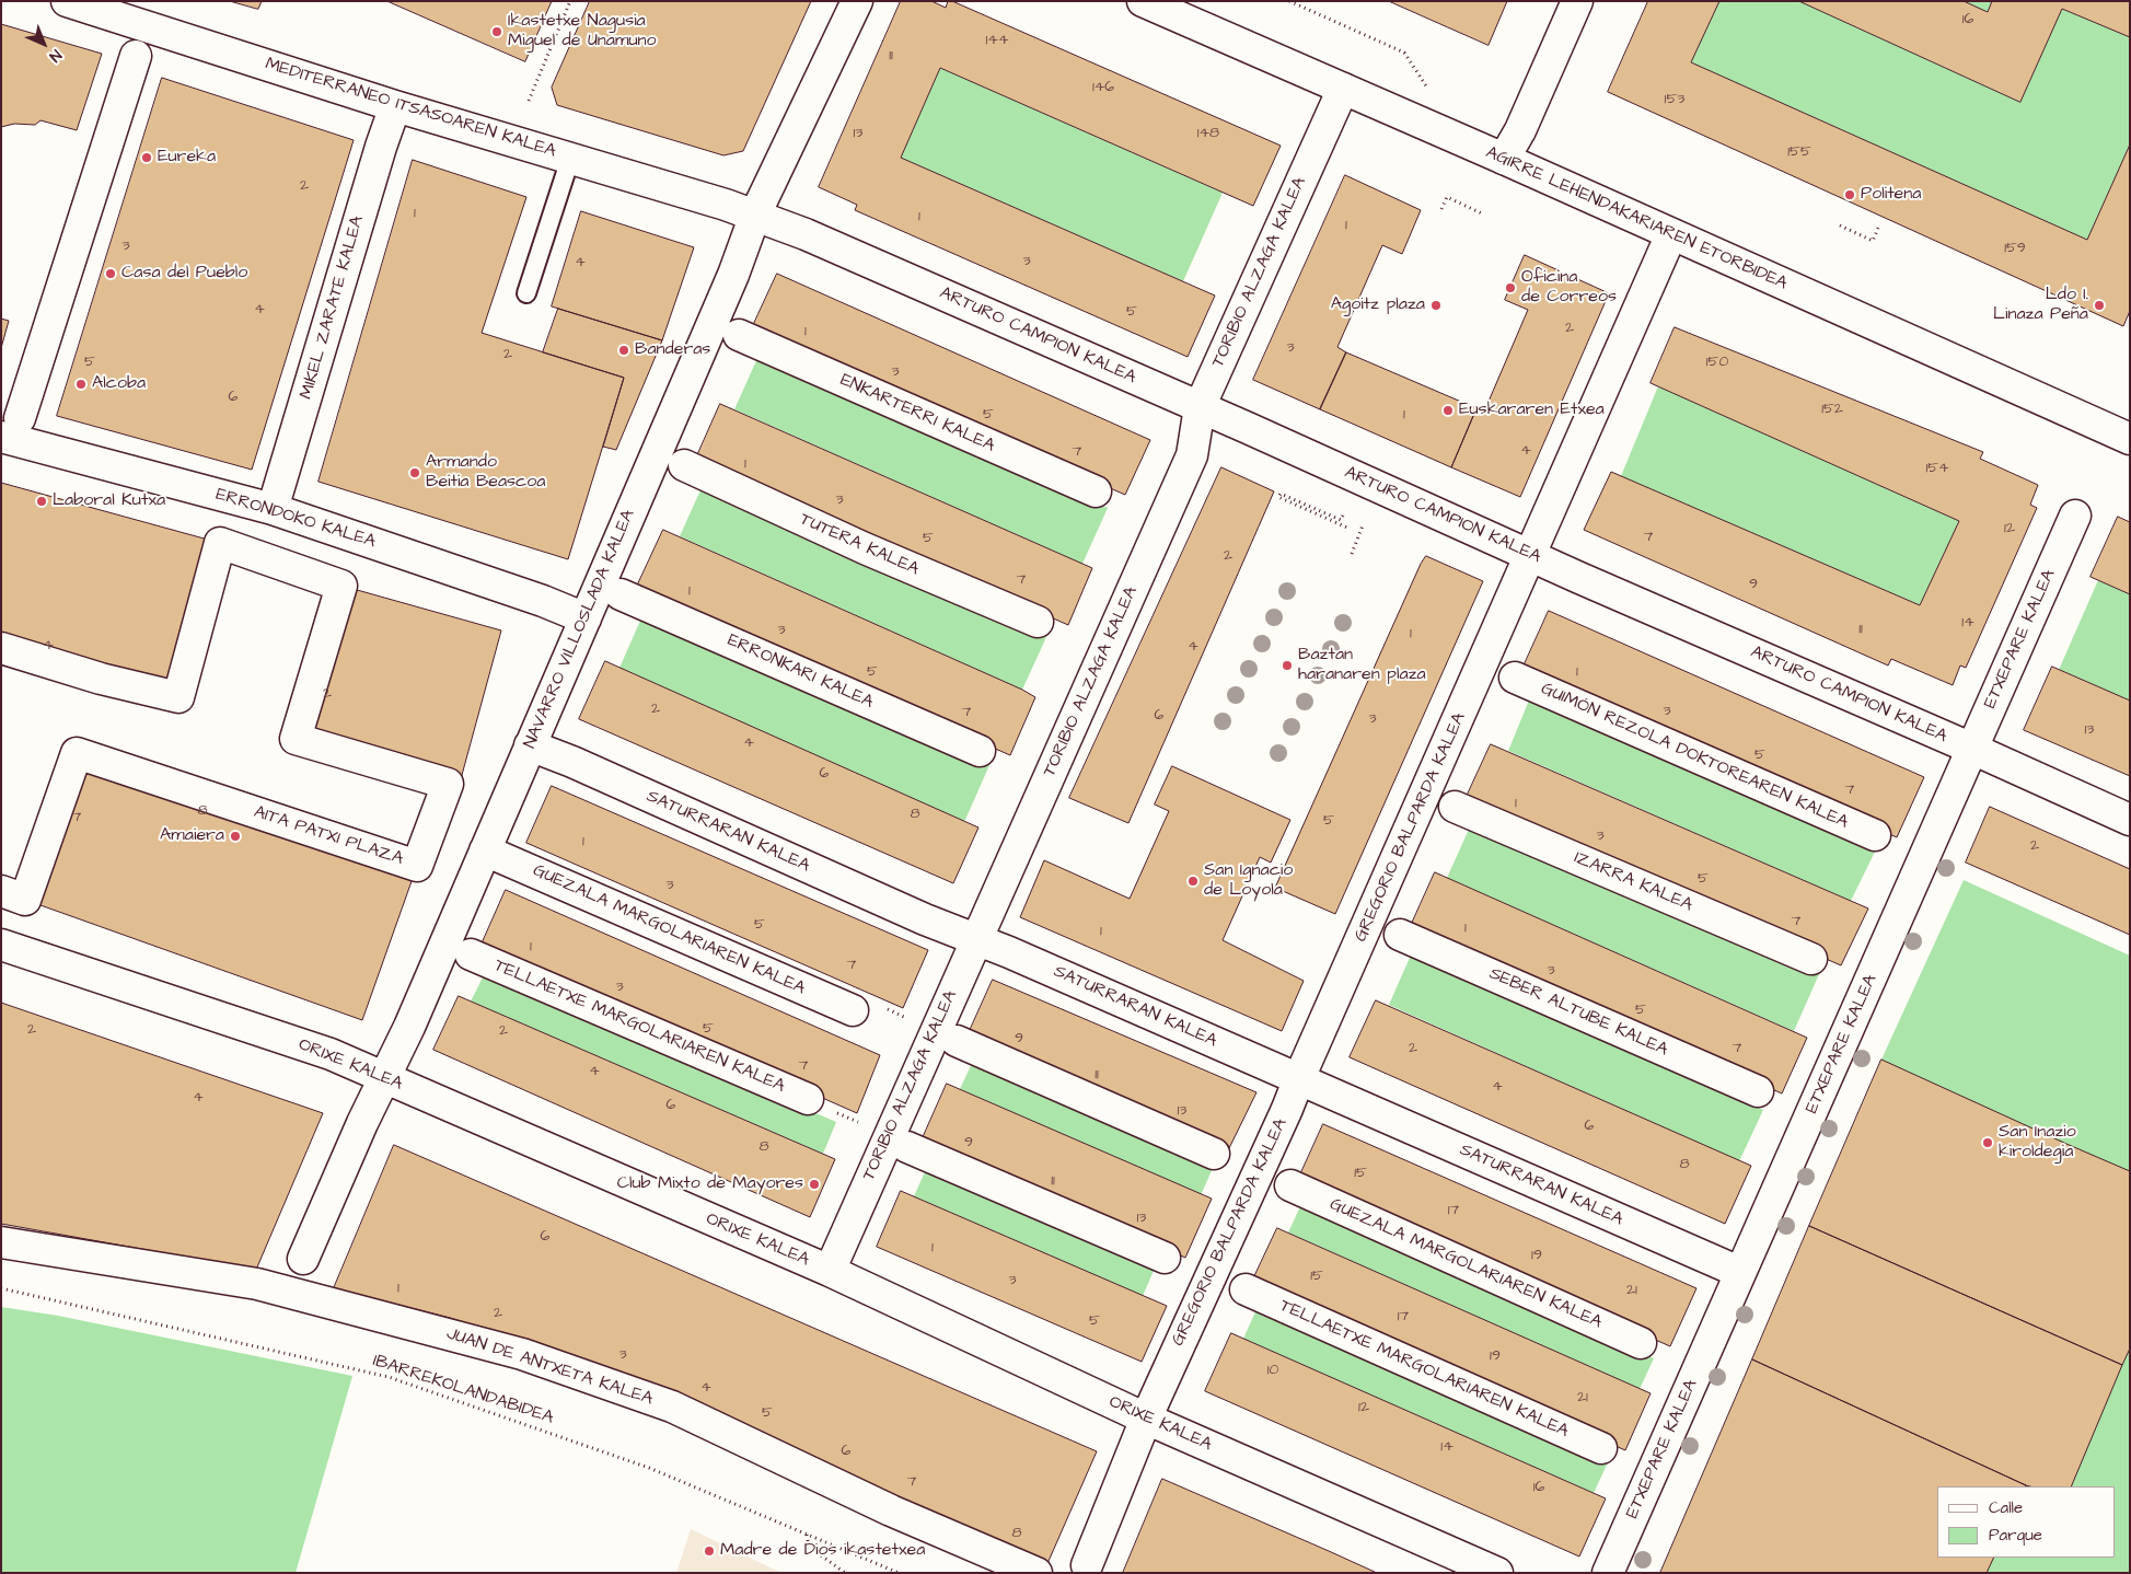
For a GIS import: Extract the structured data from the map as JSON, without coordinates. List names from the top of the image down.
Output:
{
  "streets": {
    "street": [
      "MEDITERRANEO ITSASOAREN KALEA",
      "AGIRRE LEHENDAKARIAREN ETORBIDEA",
      "TORIBIO ALZAGA KALEA",
      "MIKEL ZARATE KALEA",
      "ARTURO CAMPION KALEA",
      "ENKARTERRI KALEA",
      "ERRONDOKO KALEA",
      "TUTERA KALEA",
      "NAVARRO VILLOSLADA KALEA",
      "ETXEPARE KALEA",
      "ERRONKARI KALEA",
      "GUIMÓN REZOLA DOKTOREAREN KALEA",
      "GREGORIO BALPARDA KALEA",
      "SATURRARAN KALEA",
      "AITA PATXI PLAZA",
      "IZARRA KALEA",
      "GUEZALA MARGOLARIAREN KALEA",
      "SEBER ALTUBE KALEA",
      "TELLAETXE MARGOLARIAREN KALEA",
      "ORIXE KALEA",
      "JUAN DE ANTXETA KALEA"
    ],
    "path": ["IBARREKOLANDABIDEA"]
  },
  "crossings": [
    ["MEDITERRANEO ITSASOAREN KALEA", "MIKEL ZARATE KALEA"],
    ["MEDITERRANEO ITSASOAREN KALEA", "ARTURO CAMPION KALEA"],
    ["MEDITERRANEO ITSASOAREN KALEA", "NAVARRO VILLOSLADA KALEA"],
    ["AGIRRE LEHENDAKARIAREN ETORBIDEA", "TORIBIO ALZAGA KALEA"],
    ["AGIRRE LEHENDAKARIAREN ETORBIDEA", "GREGORIO BALPARDA KALEA"],
    ["TORIBIO ALZAGA KALEA", "ARTURO CAMPION KALEA"],
    ["TORIBIO ALZAGA KALEA", "SATURRARAN KALEA"],
    ["TORIBIO ALZAGA KALEA", "ORIXE KALEA"],
    ["MIKEL ZARATE KALEA", "ERRONDOKO KALEA"],
    ["ARTURO CAMPION KALEA", "NAVARRO VILLOSLADA KALEA"],
    ["ARTURO CAMPION KALEA", "ETXEPARE KALEA"],
    ["ARTURO CAMPION KALEA", "GREGORIO BALPARDA KALEA"],
    ["ERRONDOKO KALEA", "NAVARRO VILLOSLADA KALEA"],
    ["NAVARRO VILLOSLADA KALEA", "SATURRARAN KALEA"],
    ["NAVARRO VILLOSLADA KALEA", "GUEZALA MARGOLARIAREN KALEA"],
    ["NAVARRO VILLOSLADA KALEA", "ORIXE KALEA"],
    ["ETXEPARE KALEA", "SATURRARAN KALEA"],
    ["GREGORIO BALPARDA KALEA", "SATURRARAN KALEA"],
    ["GREGORIO BALPARDA KALEA", "ORIXE KALEA"]
  ],
  "places": [
    "Ikastetxe Nagusia Miguel de Unamuno",
    "Eureka",
    "Politena",
    "Casa del Pueblo",
    "Oficina de Correos",
    "Agoitz plaza",
    "Ldo I. Linaza Peña",
    "Banderas",
    "Alcoba",
    "Euskararen Etxea",
    "Armando Beitia Beascoa",
    "Laboral Kutxa",
    "Baztan haranaren plaza",
    "Amaiera",
    "San Ignacio de Loyola",
    "San Inazio kiroldegia",
    "Club Mixto de Mayores",
    "Madre de Dios ikastetxea"
  ],
  "house_numbers": [
    "16",
    "144",
    "11",
    "146",
    "153",
    "13",
    "148",
    "155",
    "2",
    "1",
    "1",
    "1",
    "3",
    "159",
    "3",
    "4",
    "4",
    "5",
    "2",
    "1",
    "3",
    "2",
    "5",
    "150",
    "3",
    "6",
    "152",
    "5",
    "1",
    "4",
    "7",
    "1",
    "154",
    "3",
    "12",
    "7",
    "5",
    "2",
    "7",
    "9",
    "1",
    "14",
    "11",
    "3",
    "1",
    "4",
    "4",
    "5",
    "1",
    "2",
    "2",
    "3",
    "7",
    "6",
    "3",
    "13",
    "4",
    "5",
    "6",
    "7",
    "1",
    "8",
    "8",
    "7",
    "5",
    "3",
    "1",
    "2",
    "5",
    "3",
    "7",
    "5",
    "1",
    "1",
    "1",
    "7",
    "3",
    "3",
    "5",
    "5",
    "2",
    "2",
    "9",
    "2",
    "7",
    "7",
    "4",
    "11",
    "4",
    "4",
    "6",
    "13",
    "6",
    "9",
    "8",
    "8",
    "15",
    "11",
    "17",
    "13",
    "6",
    "1",
    "19",
    "15",
    "3",
    "1",
    "21",
    "2",
    "17",
    "5",
    "3",
    "19",
    "10",
    "4",
    "21",
    "12",
    "5",
    "14",
    "6",
    "7",
    "16",
    "8"
  ],
  "legend": ["Calle", "Parque"],
  "north": "bottom right"
}
